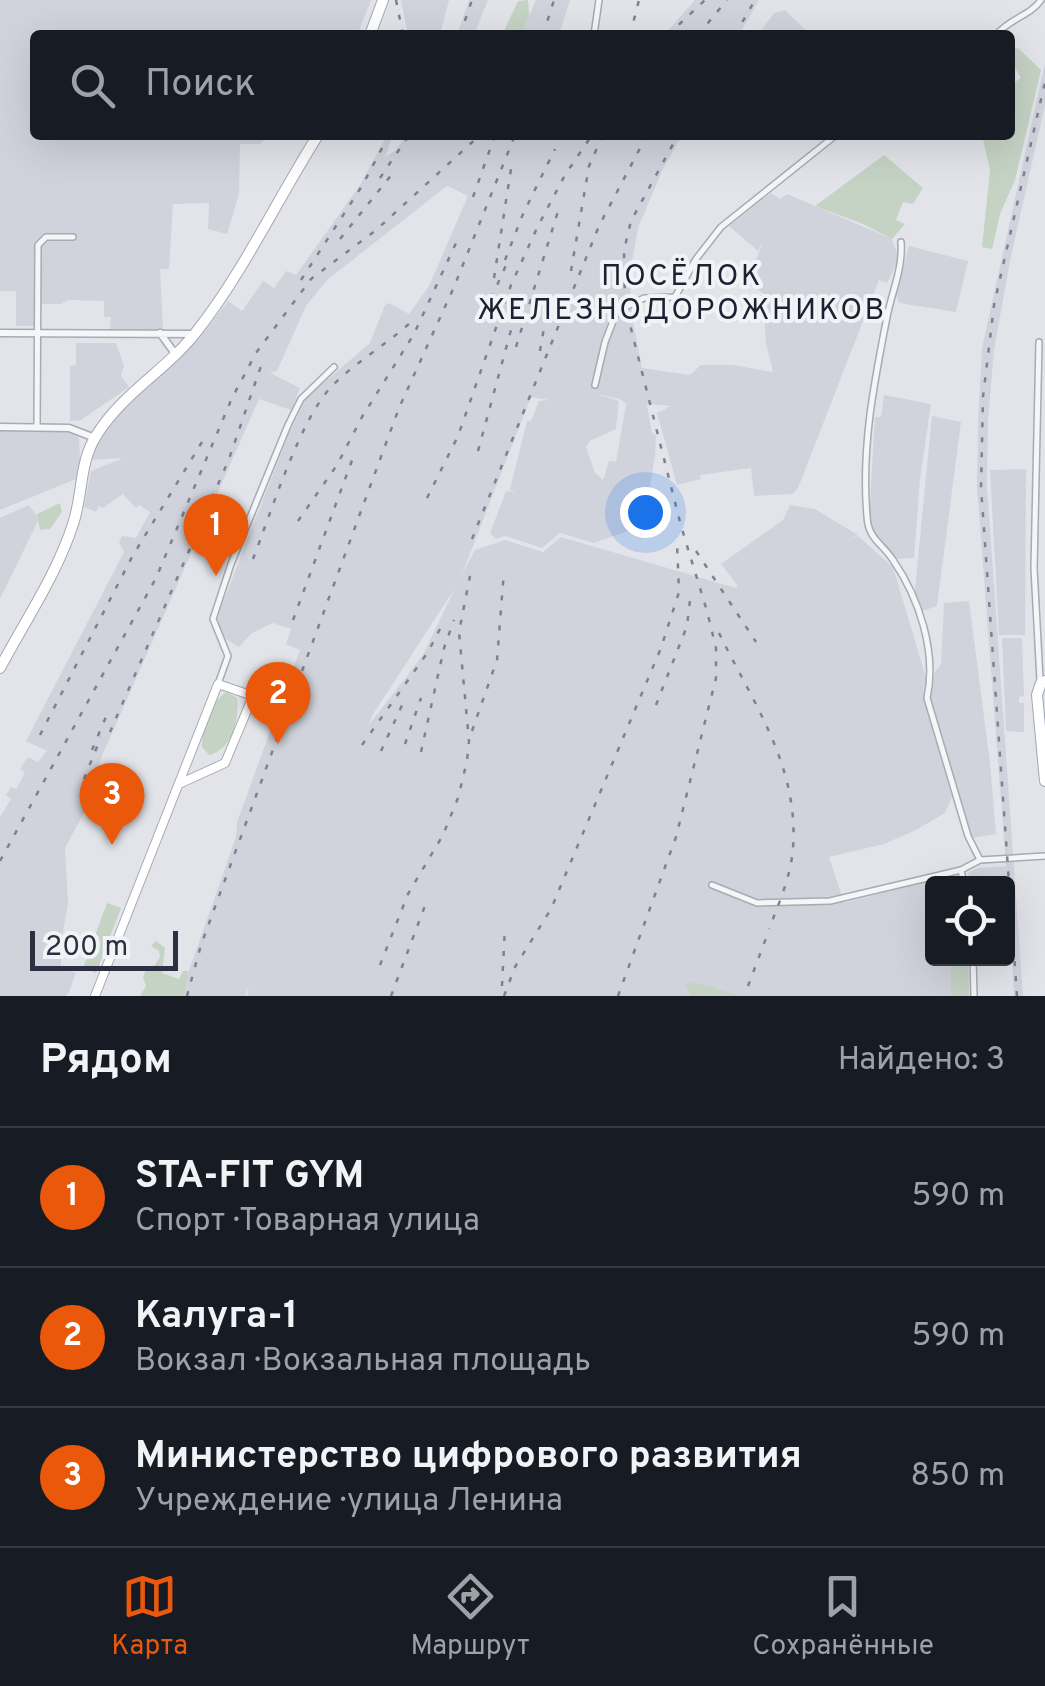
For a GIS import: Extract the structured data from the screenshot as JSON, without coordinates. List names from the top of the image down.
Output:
{
  "districts": ["ПОСЁЛОК ЖЕЛЕЗНОДОРОЖНИКОВ"],
  "scale_bar": "200 m",
  "page": {
    "search": "Поиск",
    "pins": ["1", "2", "3"],
    "scale": "200 m",
    "heading": ["Рядом", "Найдено: 3"],
    "list": [
      {
        "mark": "1",
        "name": "STA-FIT GYM",
        "note": "Спорт · Товарная улица",
        "value": "590 m"
      },
      {
        "mark": "2",
        "name": "Калуга-1",
        "note": "Вокзал · Вокзальная площадь",
        "value": "590 m"
      },
      {
        "mark": "3",
        "name": "Министерство цифрового развития",
        "note": "Учреждение · улица Ленина",
        "value": "850 m"
      }
    ],
    "nav": ["Карта", "Маршрут", "Сохранённые"]
  }
}
